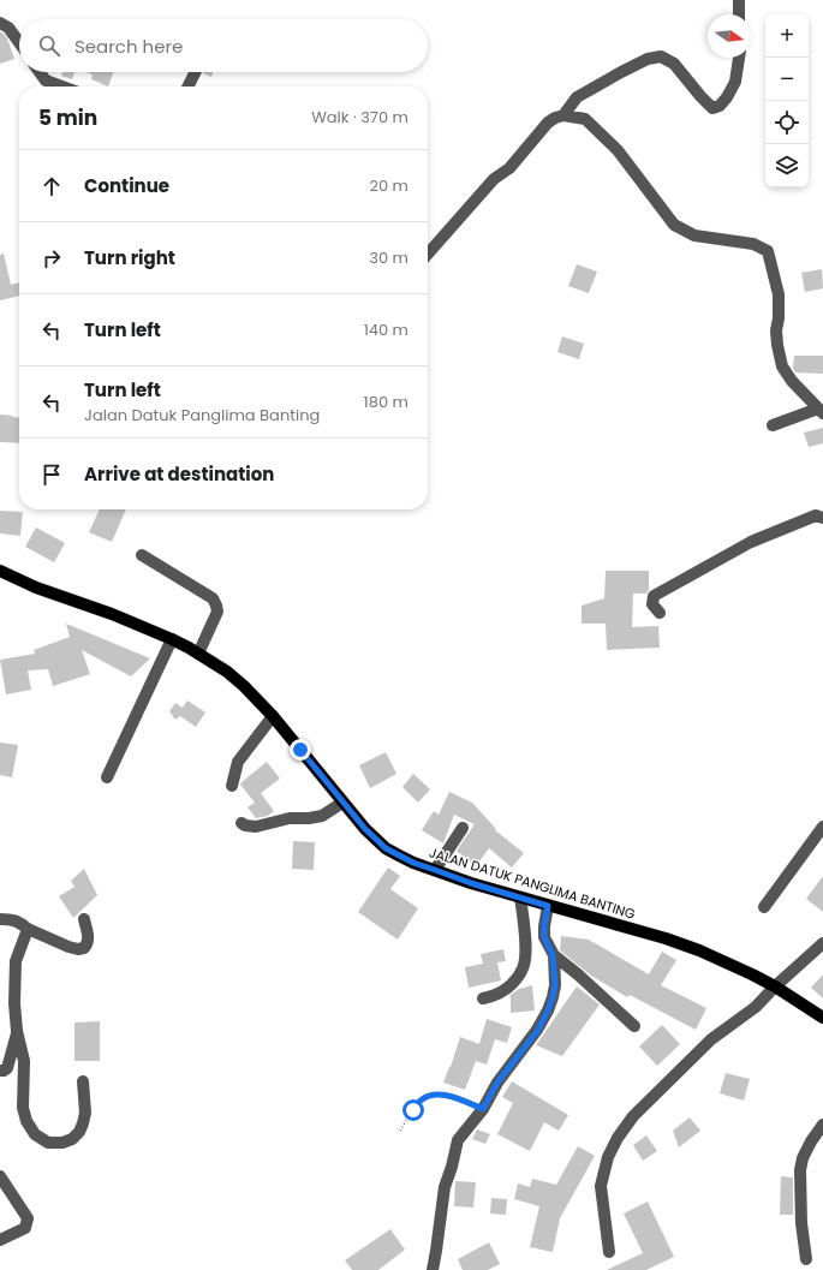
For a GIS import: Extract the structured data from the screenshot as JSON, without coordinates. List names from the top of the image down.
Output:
{
  "streets": {
    "main road": ["JALAN DATUK PANGLIMA BANTING"]
  },
  "north": "right",
  "page": {
    "map_buttons": ["+", "−"],
    "search": "Search here",
    "heading": ["5 min", "Walk · 370 m"],
    "list": [
      ["Continue", "20 m"],
      ["Turn right", "30 m"],
      ["Turn left", "140 m"],
      ["Turn left", "Jalan Datuk Panglima Banting", "180 m"],
      "Arrive at destination"
    ]
  }
}
